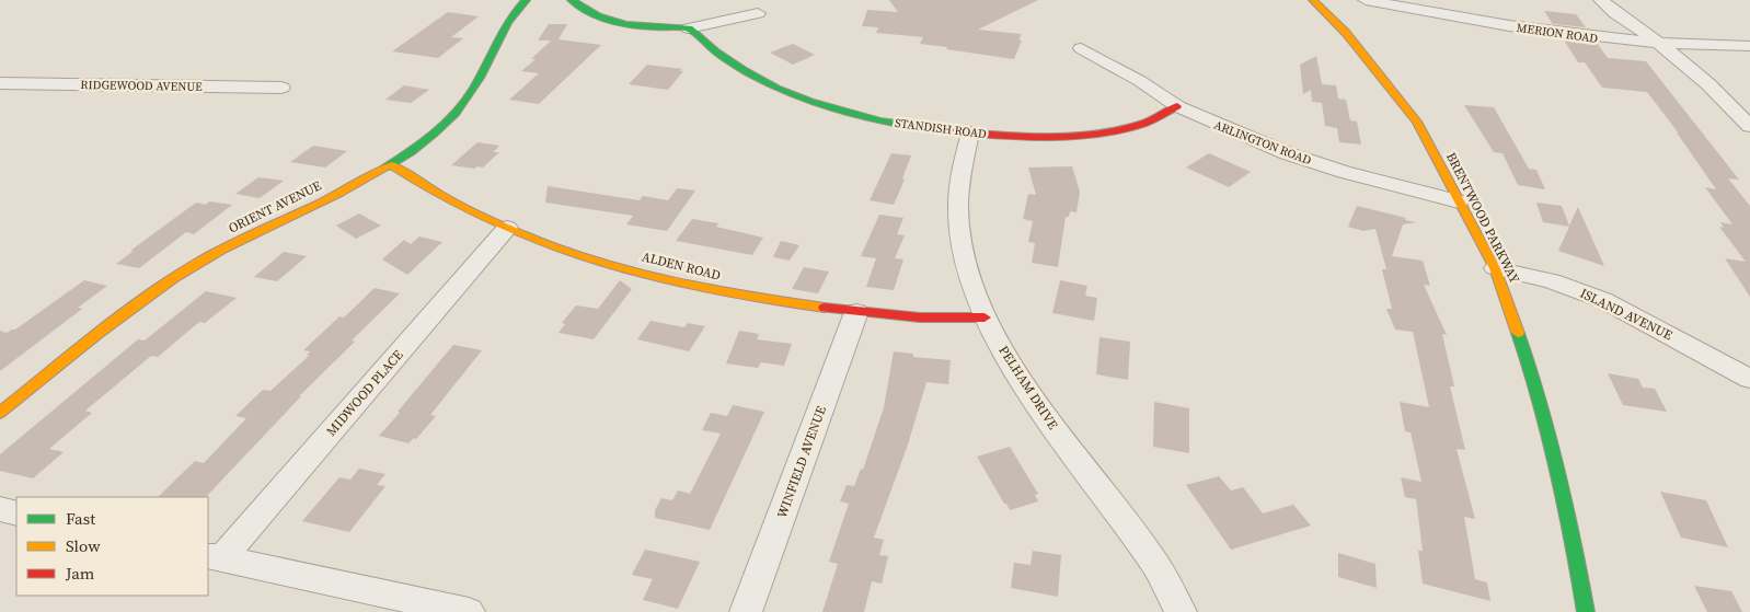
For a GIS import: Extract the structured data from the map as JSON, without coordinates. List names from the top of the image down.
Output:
{
  "streets": {
    "street": [
      "MERION ROAD",
      "RIDGEWOOD AVENUE",
      "STANDISH ROAD",
      "ARLINGTON ROAD",
      "ORIENT AVENUE",
      "BRENTWOOD PARKWAY",
      "ALDEN ROAD",
      "ISLAND AVENUE",
      "PELHAM DRIVE",
      "MIDWOOD PLACE",
      "WINFIELD AVENUE"
    ]
  },
  "crossings": [
    ["STANDISH ROAD", "ARLINGTON ROAD"],
    ["STANDISH ROAD", "PELHAM DRIVE"],
    ["ARLINGTON ROAD", "BRENTWOOD PARKWAY"],
    ["ORIENT AVENUE", "ALDEN ROAD"],
    ["BRENTWOOD PARKWAY", "ISLAND AVENUE"],
    ["ALDEN ROAD", "PELHAM DRIVE"],
    ["ALDEN ROAD", "MIDWOOD PLACE"],
    ["ALDEN ROAD", "WINFIELD AVENUE"]
  ],
  "legend": ["Fast", "Slow", "Jam"]
}
